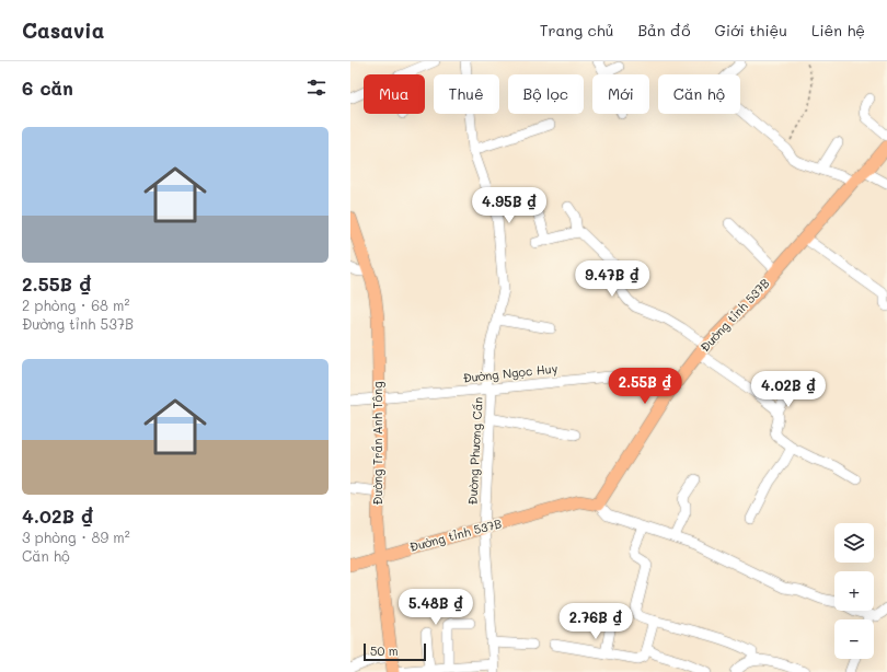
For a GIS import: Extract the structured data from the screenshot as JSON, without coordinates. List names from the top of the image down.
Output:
{
  "streets": {
    "main road": ["Đường tỉnh 537B", "Đường Trần Anh Tông"],
    "street": ["Đường Ngọc Huy", "Đường Phương Cấn"]
  },
  "crossings": [
    ["Đường tỉnh 537B", "Đường Ngọc Huy"],
    ["Đường tỉnh 537B", "Đường Trần Anh Tông"],
    ["Đường tỉnh 537B", "Đường Phương Cấn"],
    ["Đường Ngọc Huy", "Đường Trần Anh Tông"],
    ["Đường Ngọc Huy", "Đường Phương Cấn"]
  ],
  "scale_bar": "50 m",
  "page": {
    "header": "Casavia",
    "nav": [
      "Trang chủ",
      "Bản đồ",
      "Giới thiệu",
      "Liên hệ"
    ],
    "heading": "6 căn",
    "chip": [
      "Mua",
      "Thuê",
      "Bộ lọc",
      "Mới",
      "Căn hộ"
    ],
    "list": [
      {
        "name": "2.55B ₫",
        "note": "2 phòng · 68 m² · Đường tỉnh 537B"
      },
      {
        "name": "4.02B ₫",
        "note": "3 phòng · 89 m² · Căn hộ"
      }
    ],
    "price": [
      "4.95B ₫",
      "9.47B ₫",
      "2.55B ₫",
      "4.02B ₫",
      "5.48B ₫",
      "2.76B ₫"
    ],
    "map_buttons": ["+", "−"],
    "scale": "50 m"
  }
}
